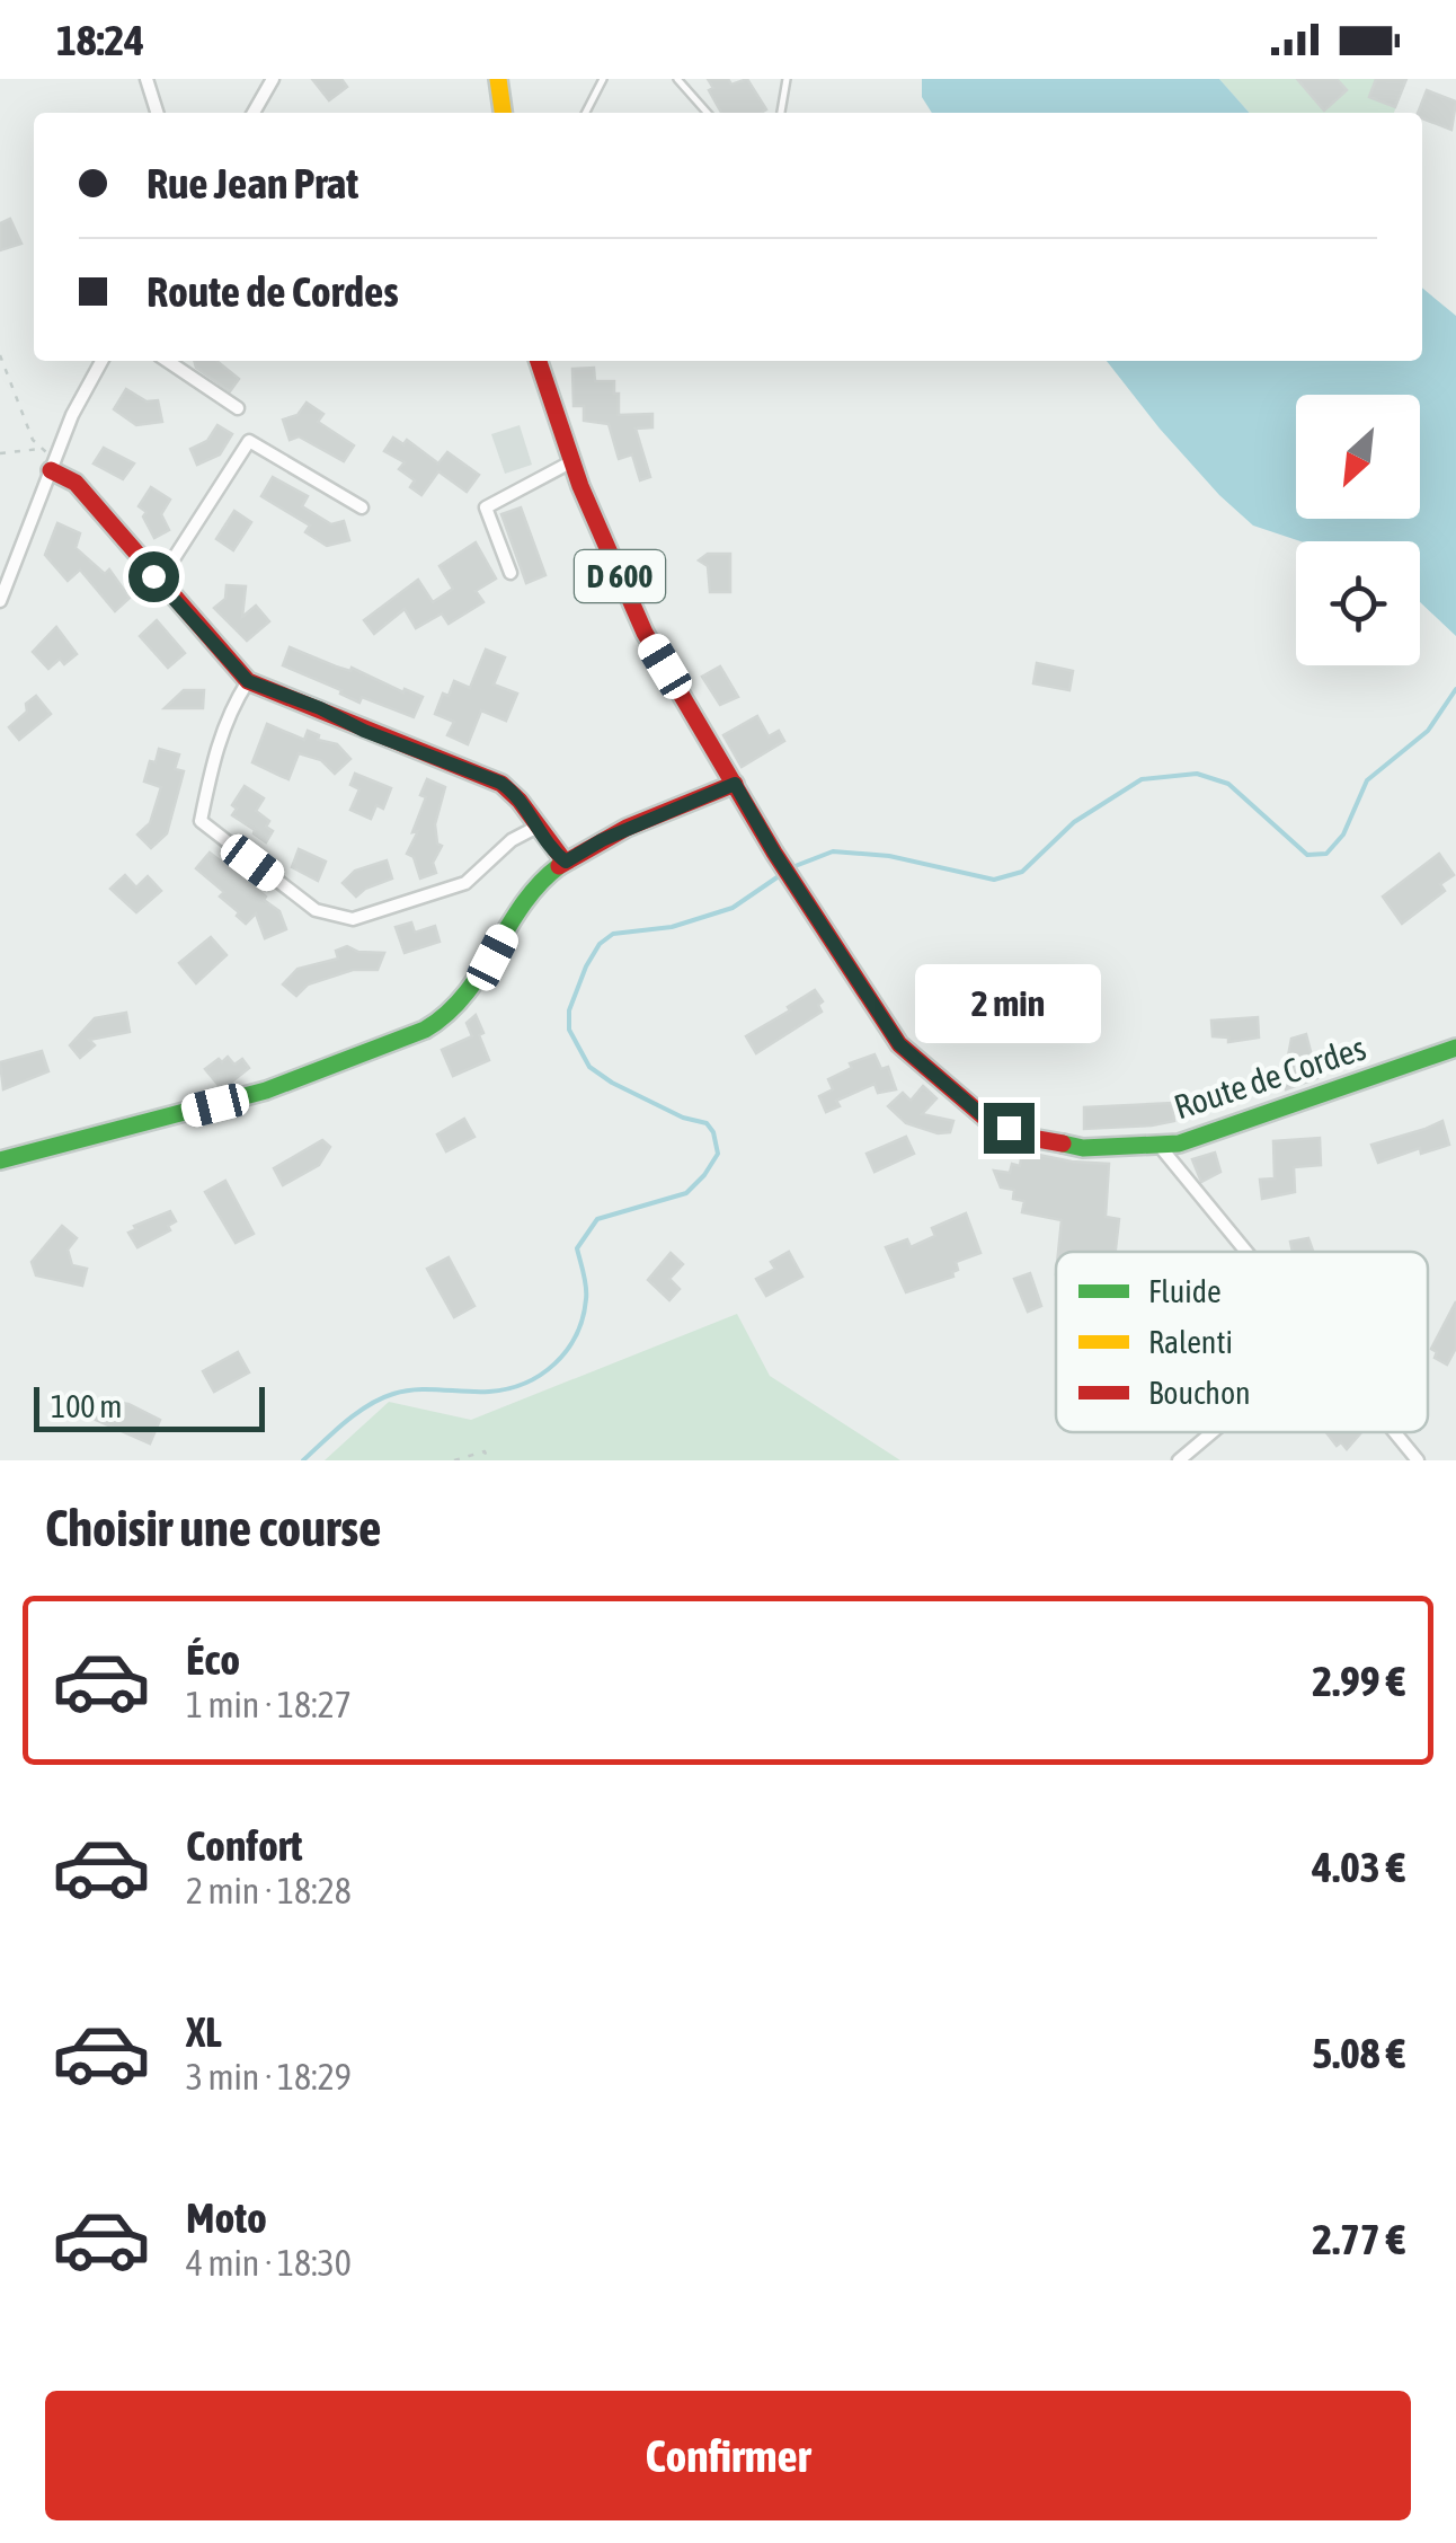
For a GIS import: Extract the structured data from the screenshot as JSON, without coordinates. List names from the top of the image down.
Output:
{
  "streets": {
    "street": ["D 600", "Route de Cordes"]
  },
  "legend": ["Fluide", "Ralenti", "Bouchon"],
  "scale_bar": "100 m",
  "north": "bottom left",
  "page": {
    "status": "18:24",
    "banner": ["Rue Jean Prat", "Route de Cordes"],
    "bubble": "2 min",
    "scale": "100 m",
    "heading": "Choisir une course",
    "list": [
      {
        "name": "Éco",
        "note": "1 min · 18:27",
        "value": "2.99 €"
      },
      {
        "name": "Confort",
        "note": "2 min · 18:28",
        "value": "4.03 €"
      },
      {
        "name": "XL",
        "note": "3 min · 18:29",
        "value": "5.08 €"
      },
      {
        "name": "Moto",
        "note": "4 min · 18:30",
        "value": "2.77 €"
      }
    ],
    "buttons": "Confirmer"
  }
}
